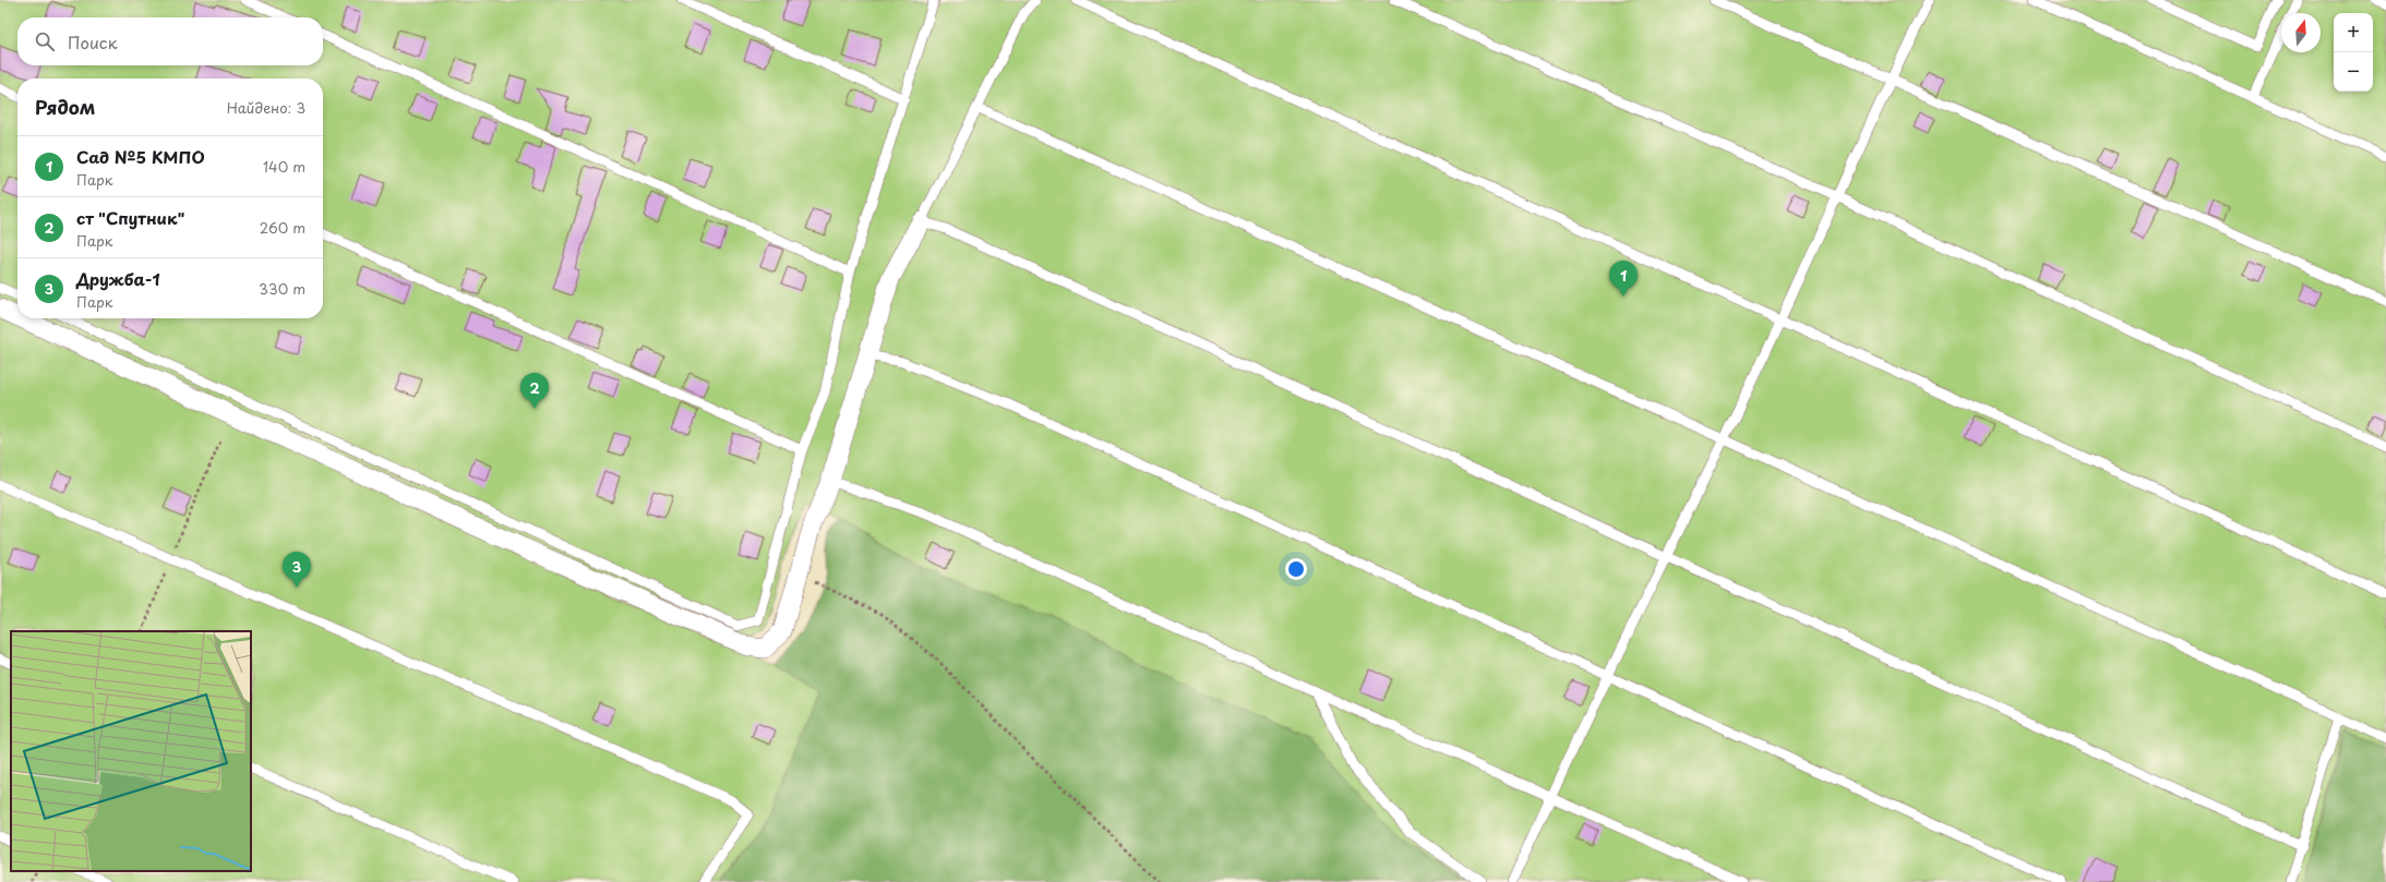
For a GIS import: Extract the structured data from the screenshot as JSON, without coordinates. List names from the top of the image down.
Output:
{
  "north": "top",
  "page": {
    "map_buttons": ["+", "−"],
    "search": "Поиск",
    "heading": ["Рядом", "Найдено: 3"],
    "list": [
      {
        "mark": "1",
        "name": "Сад №5 КМПО",
        "note": "Парк",
        "value": "140 m"
      },
      {
        "mark": "2",
        "name": "ст \"Спутник\"",
        "note": "Парк",
        "value": "260 m"
      },
      {
        "mark": "3",
        "name": "Дружба-1",
        "note": "Парк",
        "value": "330 m"
      }
    ],
    "pins": ["1", "2", "3"]
  }
}
